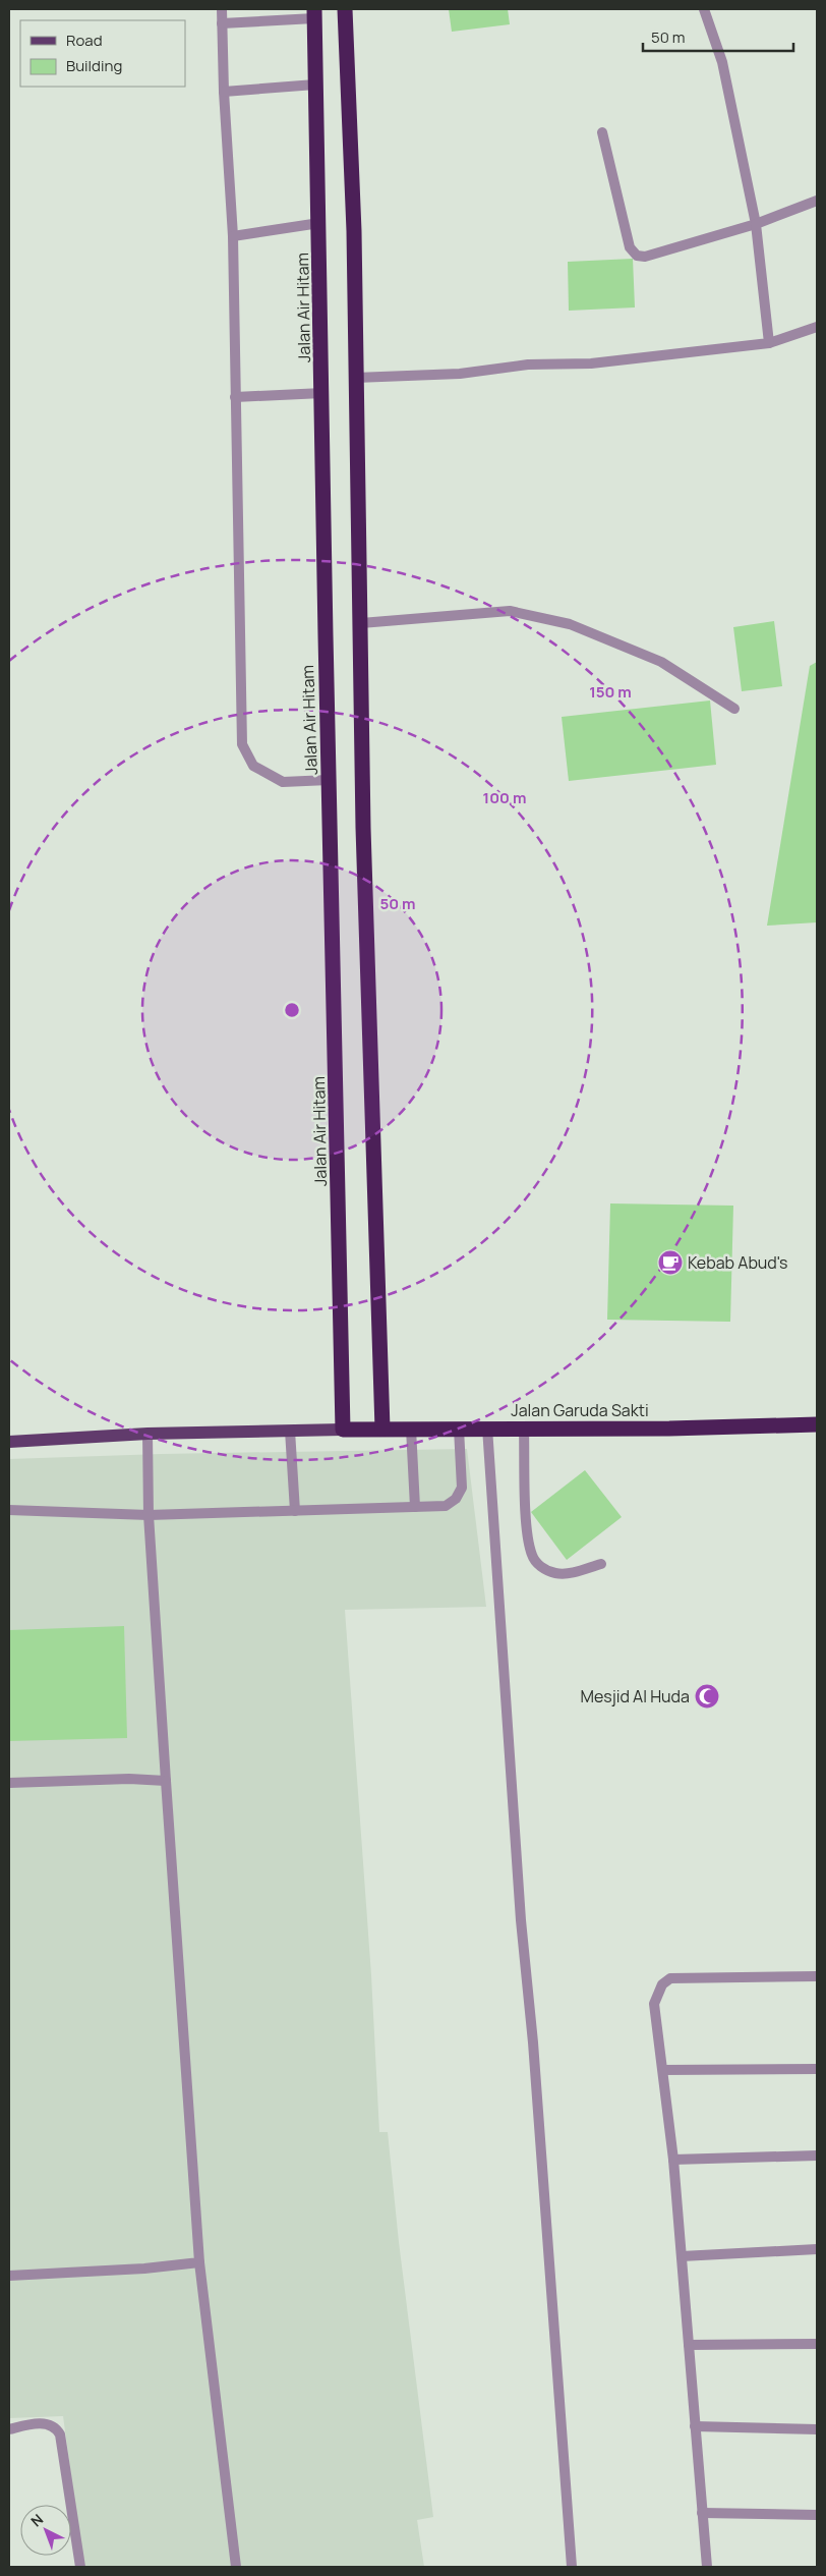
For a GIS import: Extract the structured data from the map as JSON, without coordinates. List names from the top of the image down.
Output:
{
  "streets": {
    "highway": ["Jalan Air Hitam", "Jalan Garuda Sakti"]
  },
  "crossings": [
    ["Jalan Air Hitam", "Jalan Garuda Sakti"]
  ],
  "places": {
    "cafe": ["Kebab Abud's"],
    "mosque": ["Mesjid Al Huda"]
  },
  "legend": ["Road", "Building"],
  "scale_bar": "50 m",
  "north": "top left",
  "rings": ["150 m", "100 m", "50 m"]
}
